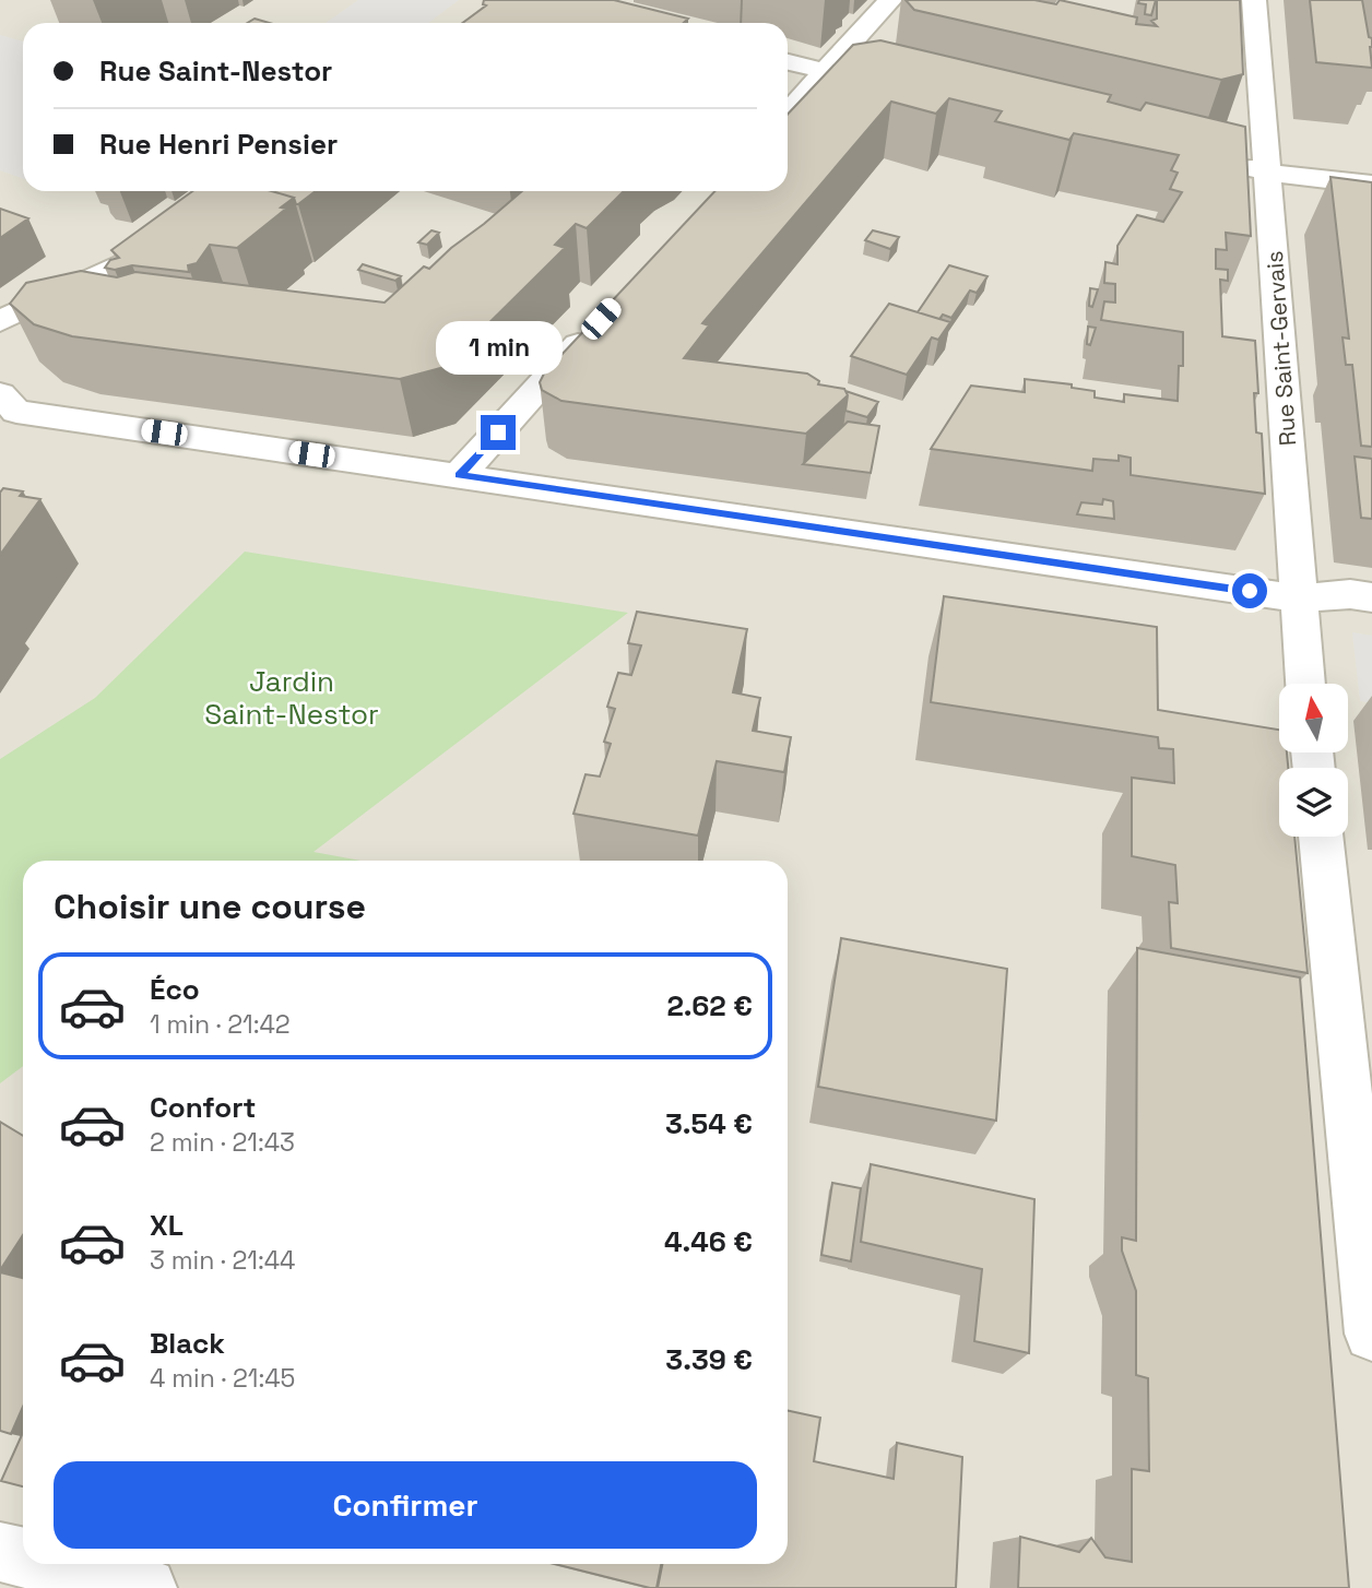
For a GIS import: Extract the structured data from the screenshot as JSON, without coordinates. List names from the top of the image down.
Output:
{
  "streets": {
    "street": ["Rue Saint-Gervais"]
  },
  "parks": ["Jardin Saint-Nestor"],
  "north": "top",
  "page": {
    "banner": ["Rue Saint-Nestor", "Rue Henri Pensier"],
    "bubble": "1 min",
    "heading": "Choisir une course",
    "list": [
      {
        "name": "Éco",
        "note": "1 min · 21:42",
        "value": "2.62 €"
      },
      {
        "name": "Confort",
        "note": "2 min · 21:43",
        "value": "3.54 €"
      },
      {
        "name": "XL",
        "note": "3 min · 21:44",
        "value": "4.46 €"
      },
      {
        "name": "Black",
        "note": "4 min · 21:45",
        "value": "3.39 €"
      }
    ],
    "buttons": "Confirmer"
  }
}
